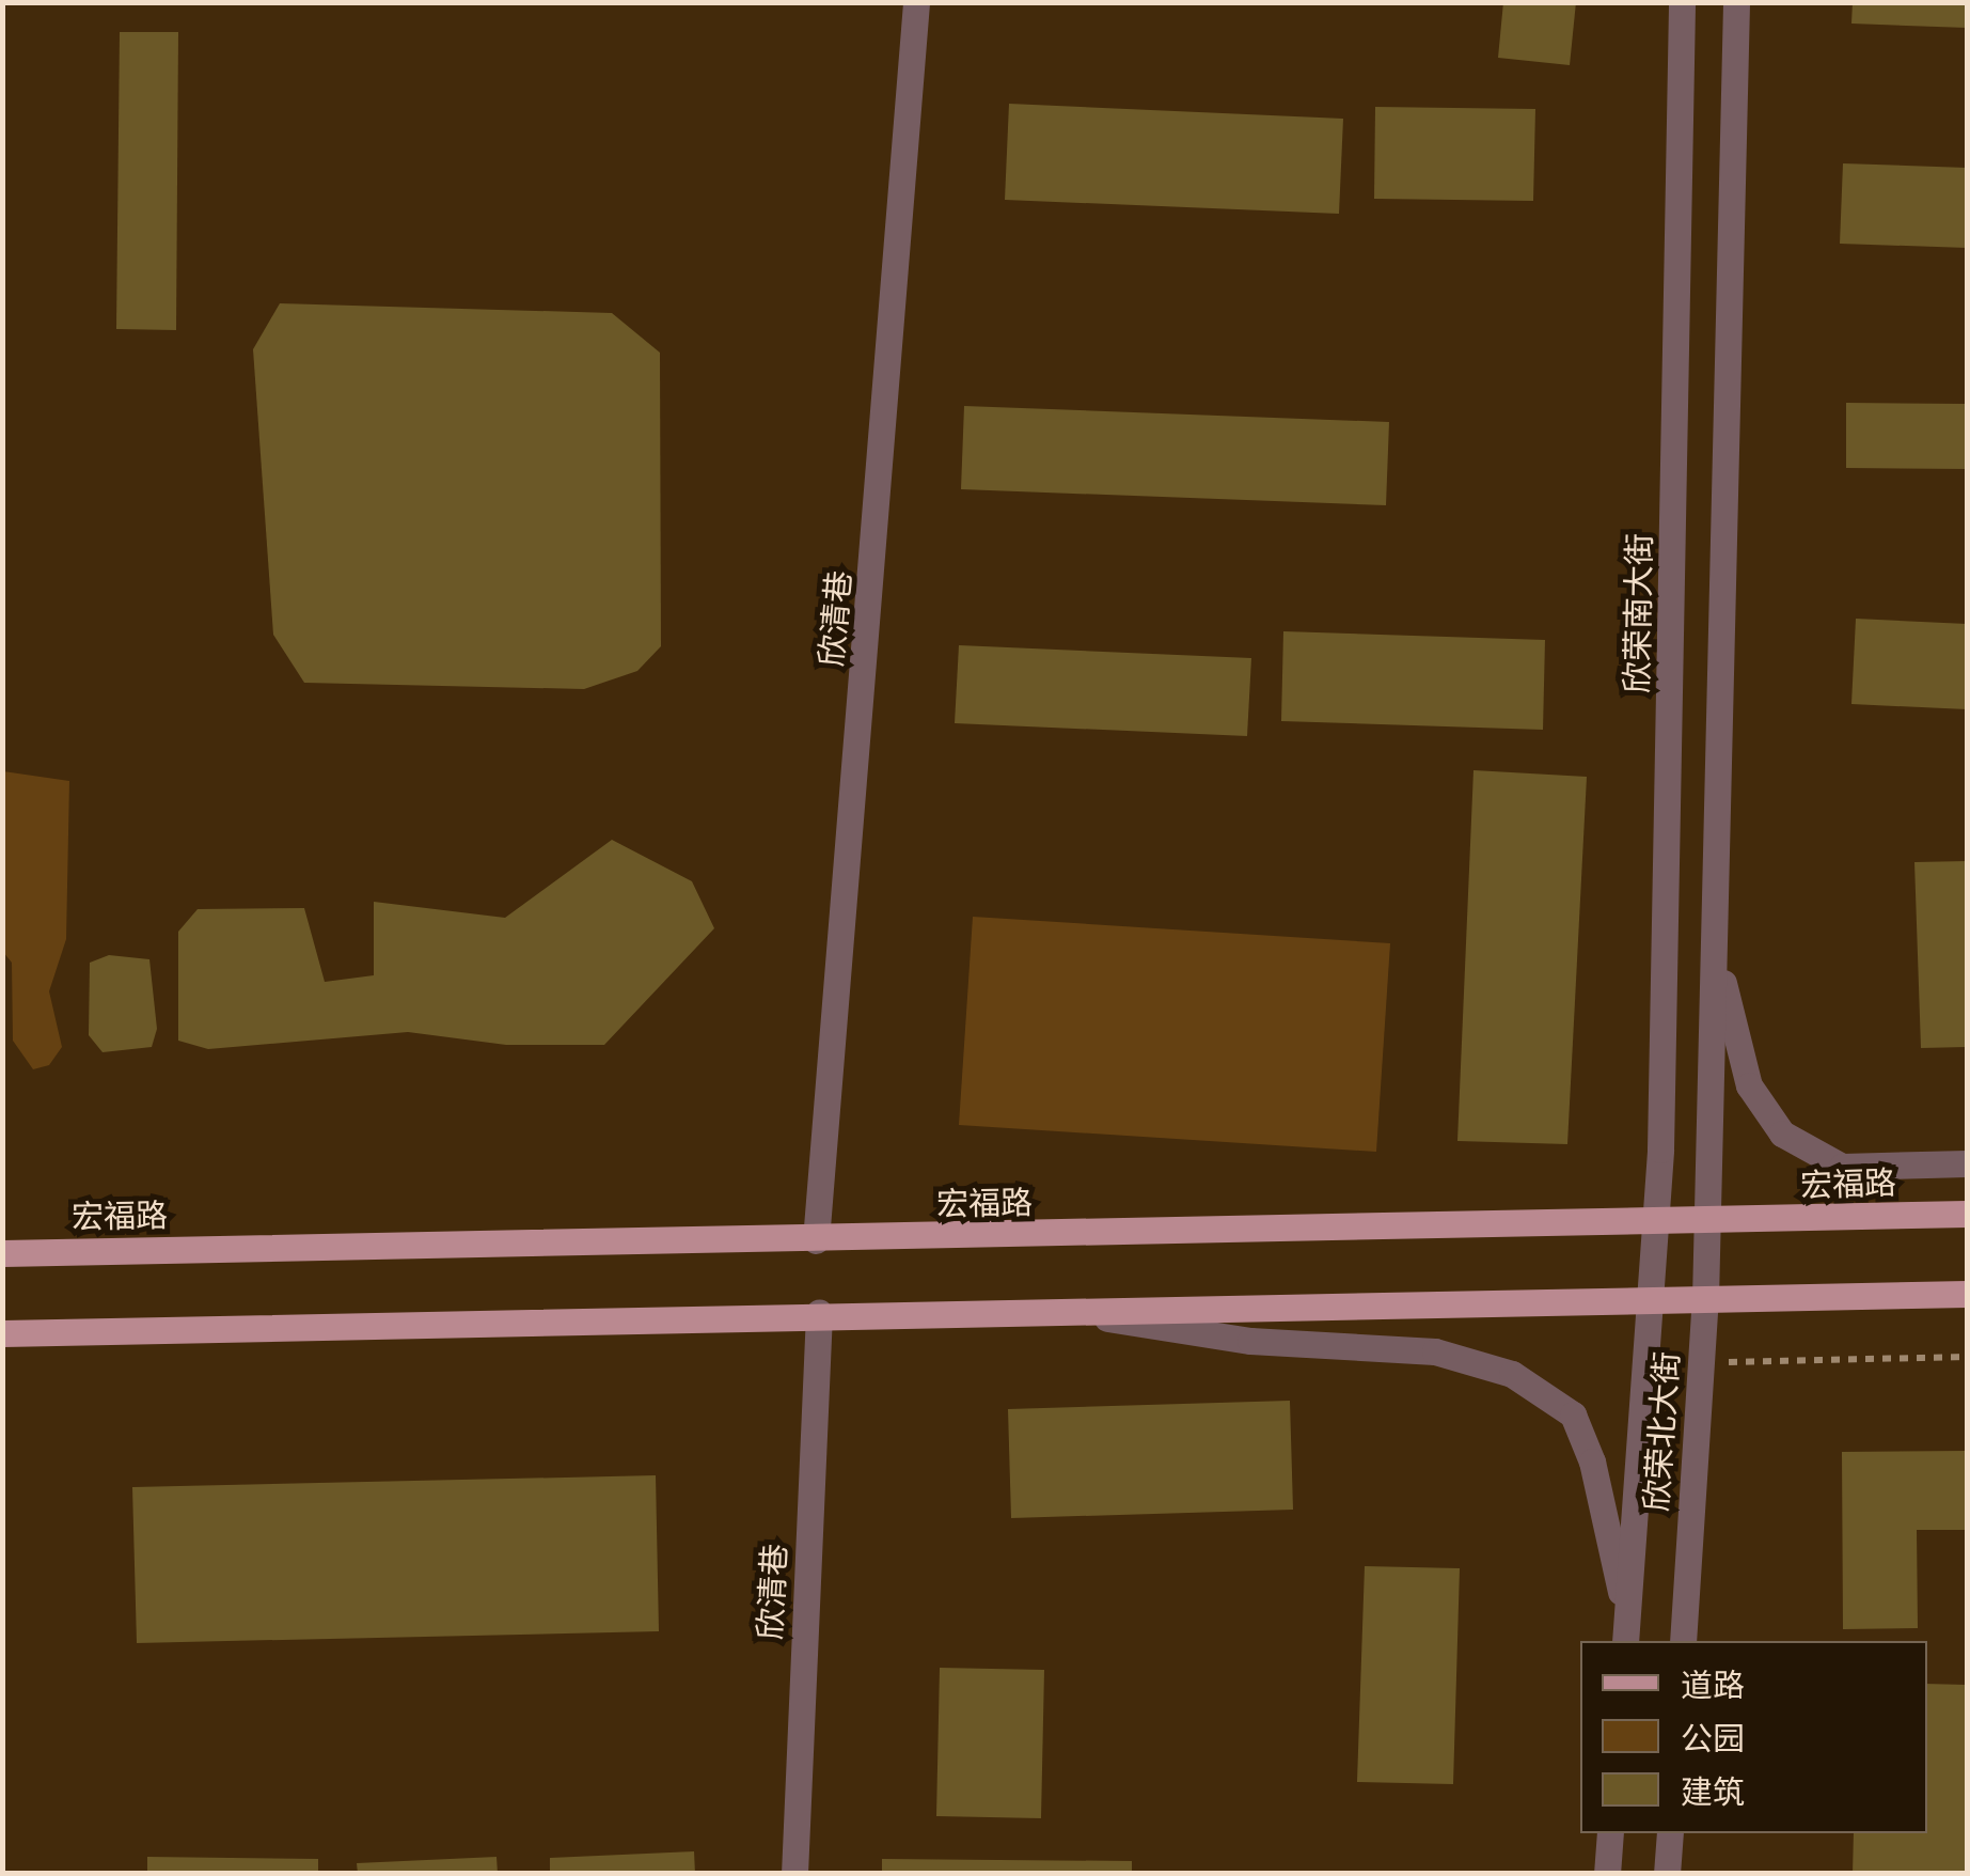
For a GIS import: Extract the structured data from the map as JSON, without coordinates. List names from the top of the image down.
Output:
{
  "streets": {
    "main road": ["宏福路"],
    "street": ["欣荣南大街", "欣清巷", "欣荣北大街"]
  },
  "crossings": [
    ["欣荣南大街", "宏福路"],
    ["欣荣南大街", "欣荣北大街"],
    ["欣清巷", "宏福路"],
    ["宏福路", "欣荣北大街"]
  ],
  "legend": ["道路", "公园", "建筑"]
}
